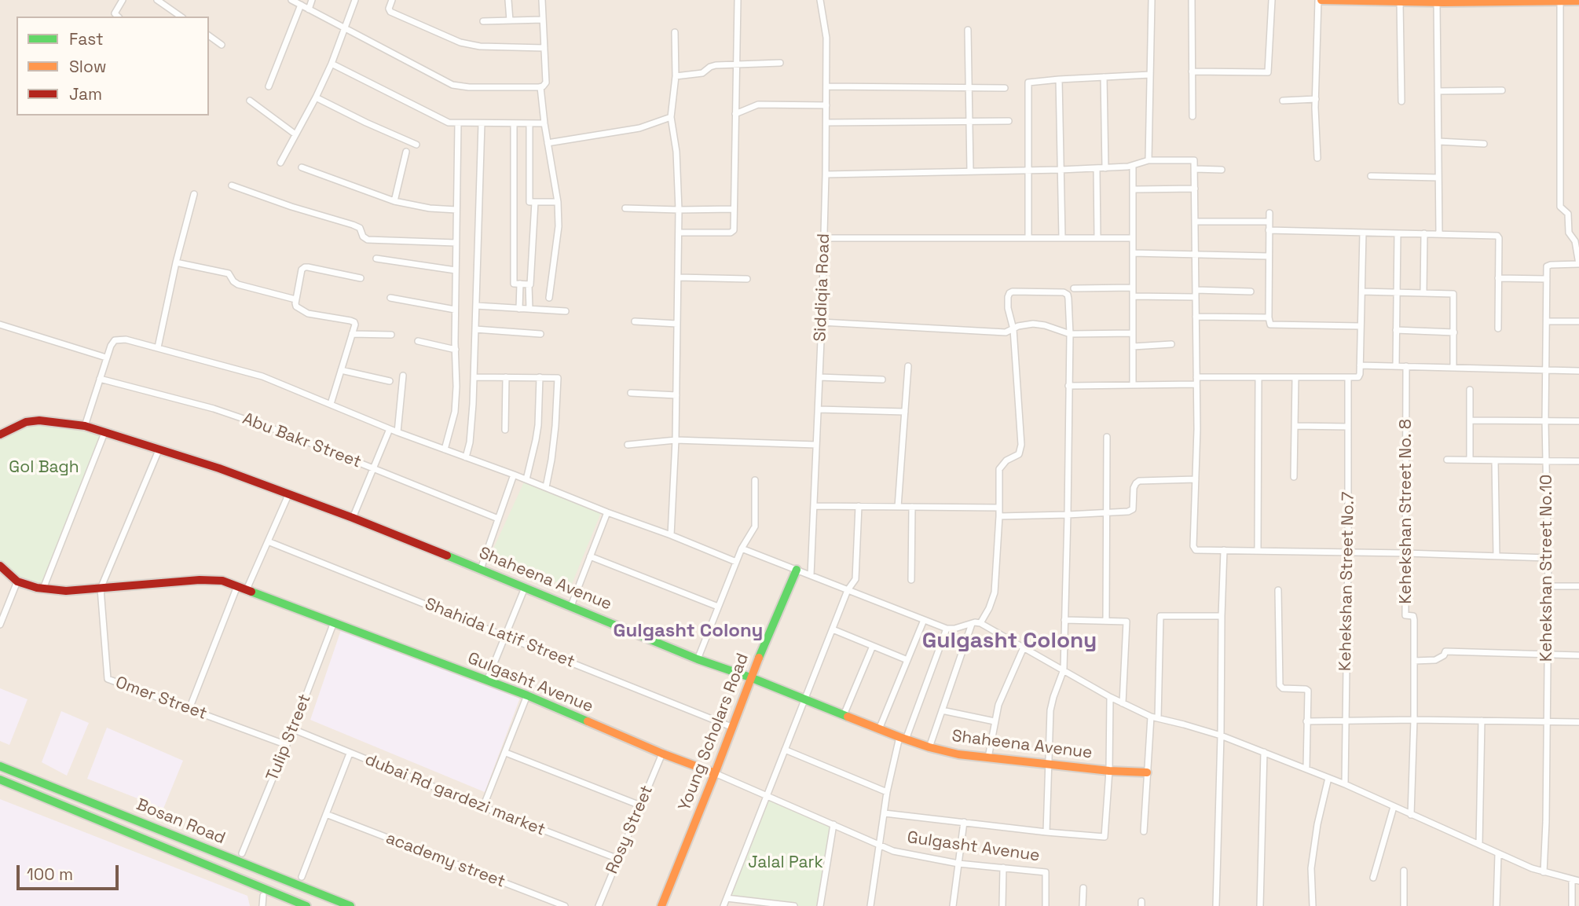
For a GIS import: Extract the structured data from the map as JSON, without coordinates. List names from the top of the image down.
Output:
{
  "streets": {
    "street": [
      "Siddiqia Road",
      "Abu Bakr Street",
      "Kehekshan Street No. 8",
      "Kehekshan Street No.10",
      "Shaheena Avenue",
      "Kehekshan Street No.7",
      "Shahida Latif Street",
      "Gulgasht Avenue",
      "Omer Street",
      "Young Scholars Road",
      "Tulip Street",
      "dubai Rd gardezi market",
      "Bosan Road",
      "Rosy Street",
      "academy street"
    ]
  },
  "crossings": [
    ["Shaheena Avenue", "Omer Street"],
    ["Shaheena Avenue", "Young Scholars Road"],
    ["Shahida Latif Street", "Young Scholars Road"],
    ["Gulgasht Avenue", "Omer Street"],
    ["Gulgasht Avenue", "Young Scholars Road"],
    ["Gulgasht Avenue", "Tulip Street"],
    ["Gulgasht Avenue", "Rosy Street"],
    ["Omer Street", "Tulip Street"],
    ["Tulip Street", "dubai Rd gardezi market"],
    ["dubai Rd gardezi market", "Rosy Street"]
  ],
  "districts": ["Gulgasht Colony", "Gulgasht Colony"],
  "parks": ["Gol Bagh", "Jalal Park"],
  "legend": ["Fast", "Slow", "Jam"],
  "scale_bar": "100 m"
}
